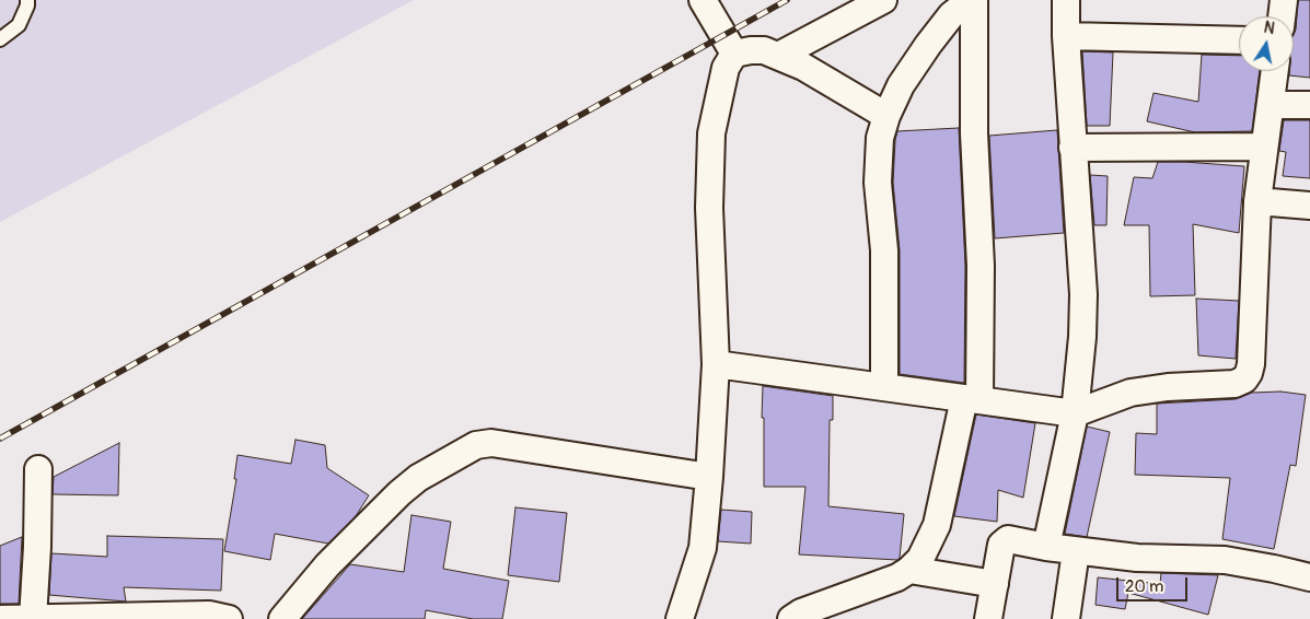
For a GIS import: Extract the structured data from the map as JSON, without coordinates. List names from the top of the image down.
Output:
{
  "scale_bar": "20 m",
  "north": "top"
}
